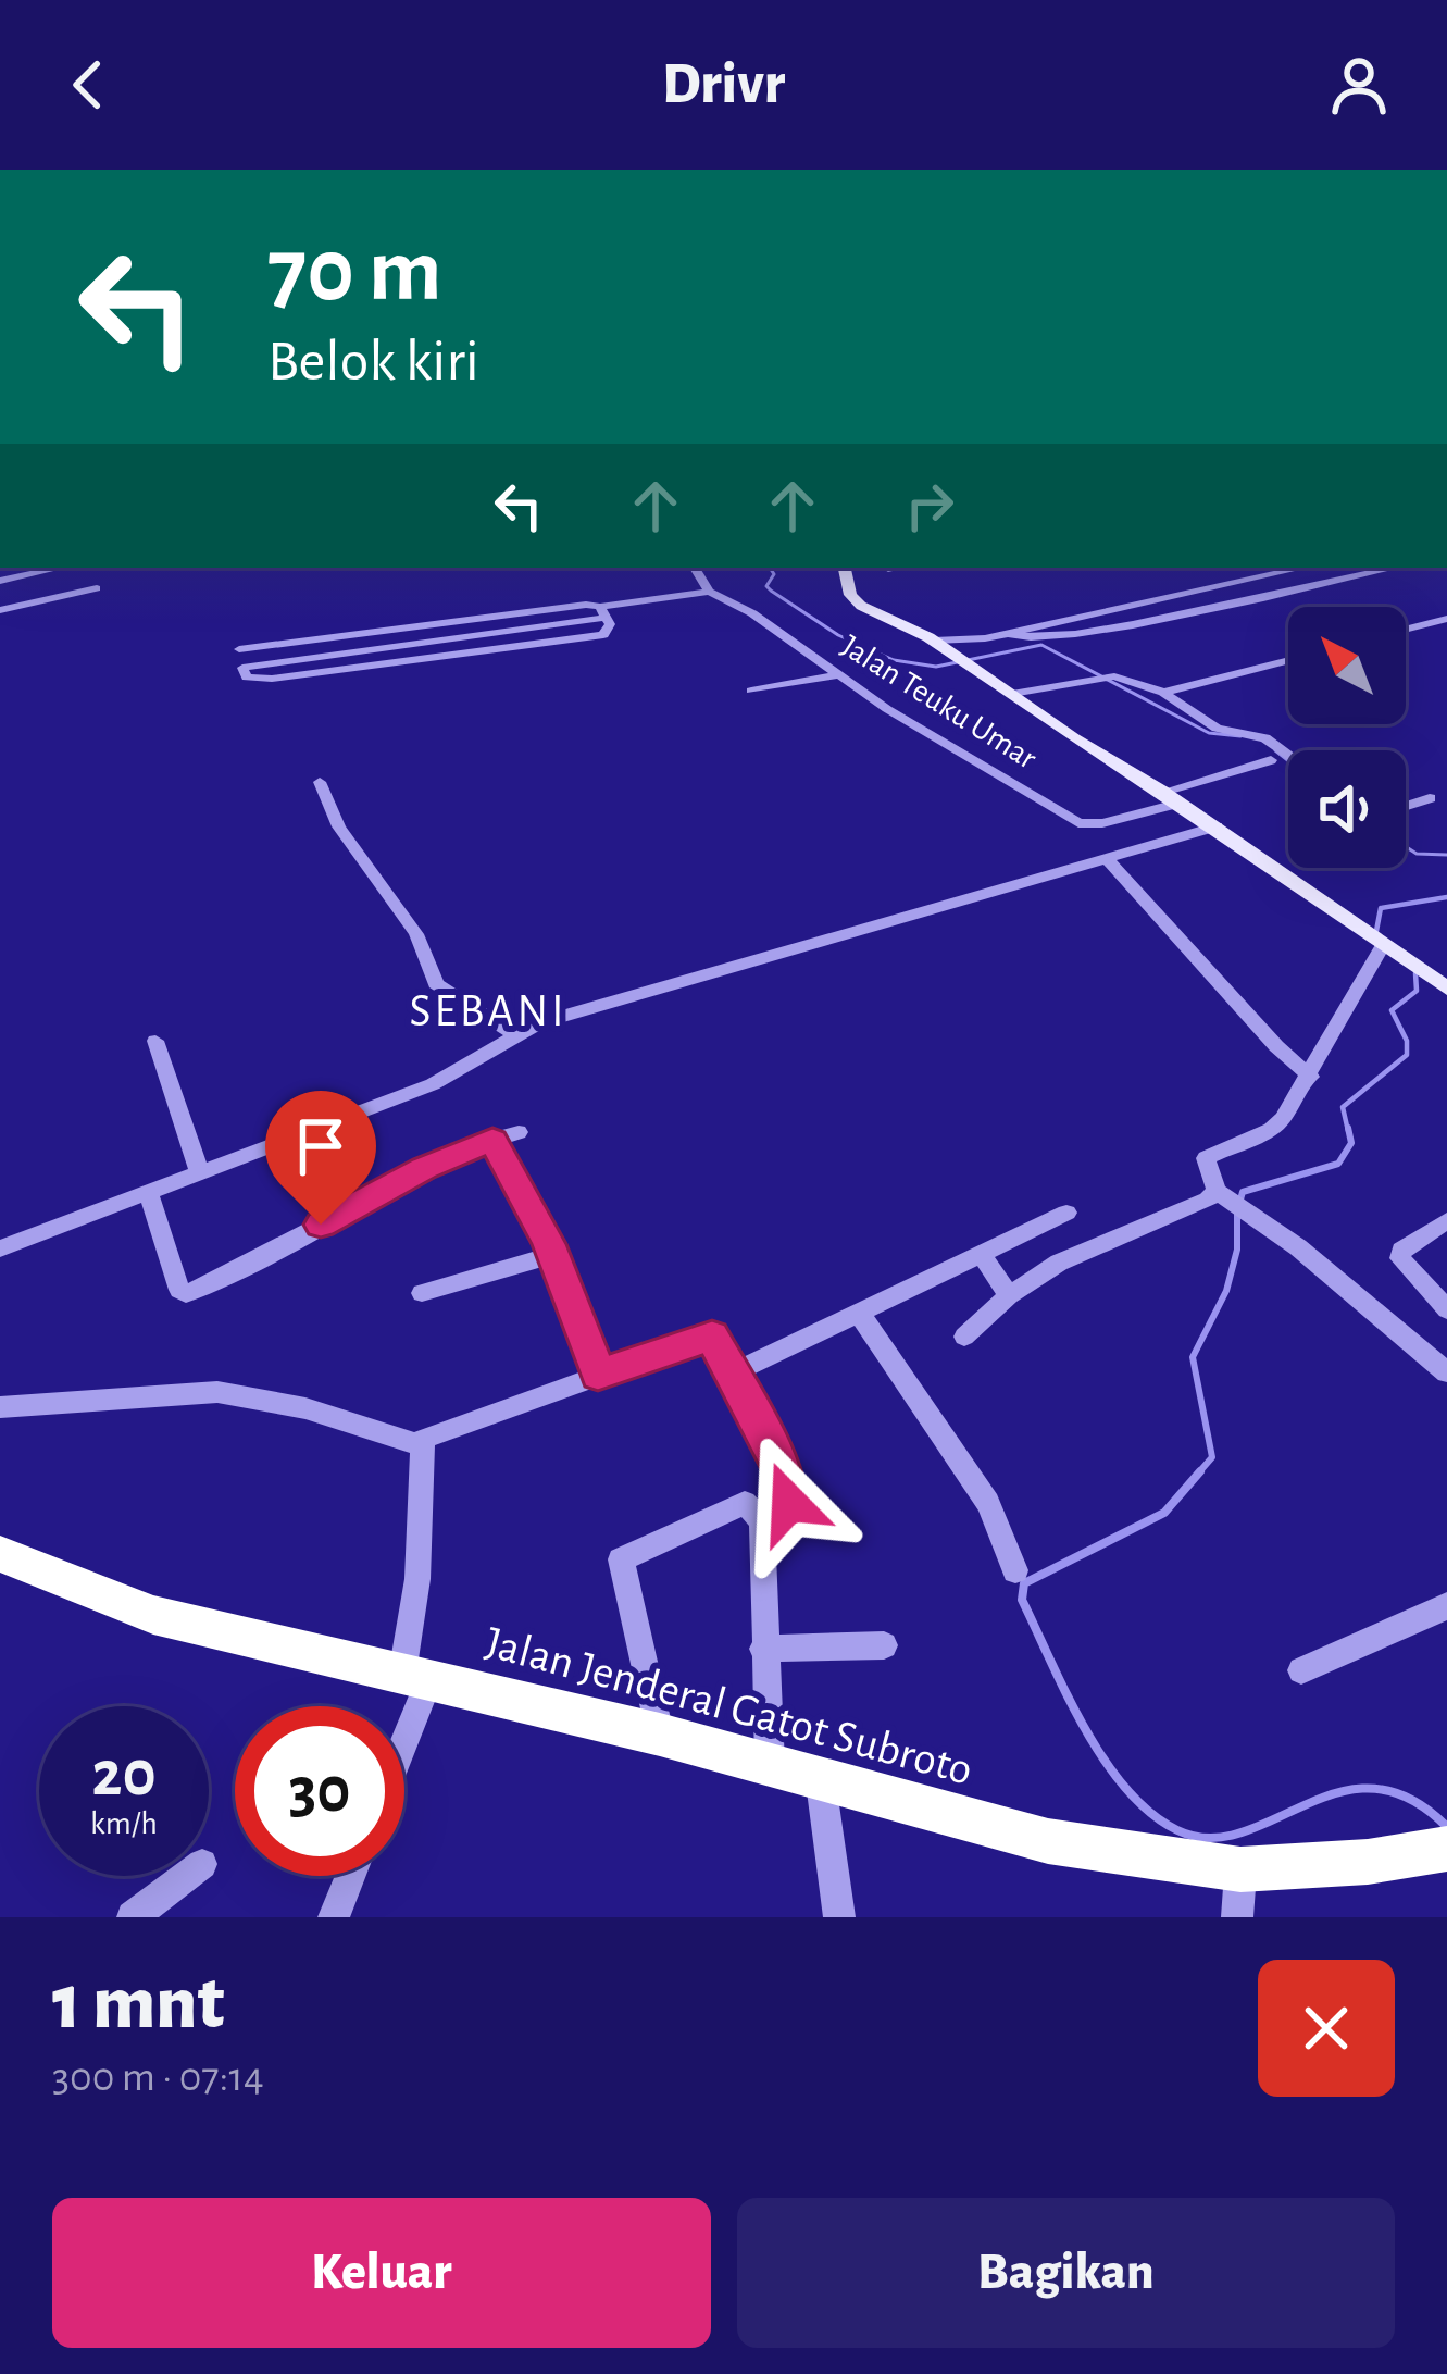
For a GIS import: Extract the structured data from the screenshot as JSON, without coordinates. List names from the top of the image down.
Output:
{
  "streets": {
    "highway": ["Jalan Jenderal Gatot Subroto"],
    "street": ["Jalan Teuku Umar"]
  },
  "districts": ["SEBANI"],
  "north": "top left",
  "page": {
    "header": "Drivr",
    "turn": ["70 m", "Belok kiri"],
    "speed": "20 km/h",
    "limit": "30",
    "heading": ["1 mnt", "300 m · 07:14"],
    "buttons": ["Keluar", "Bagikan"]
  }
}
